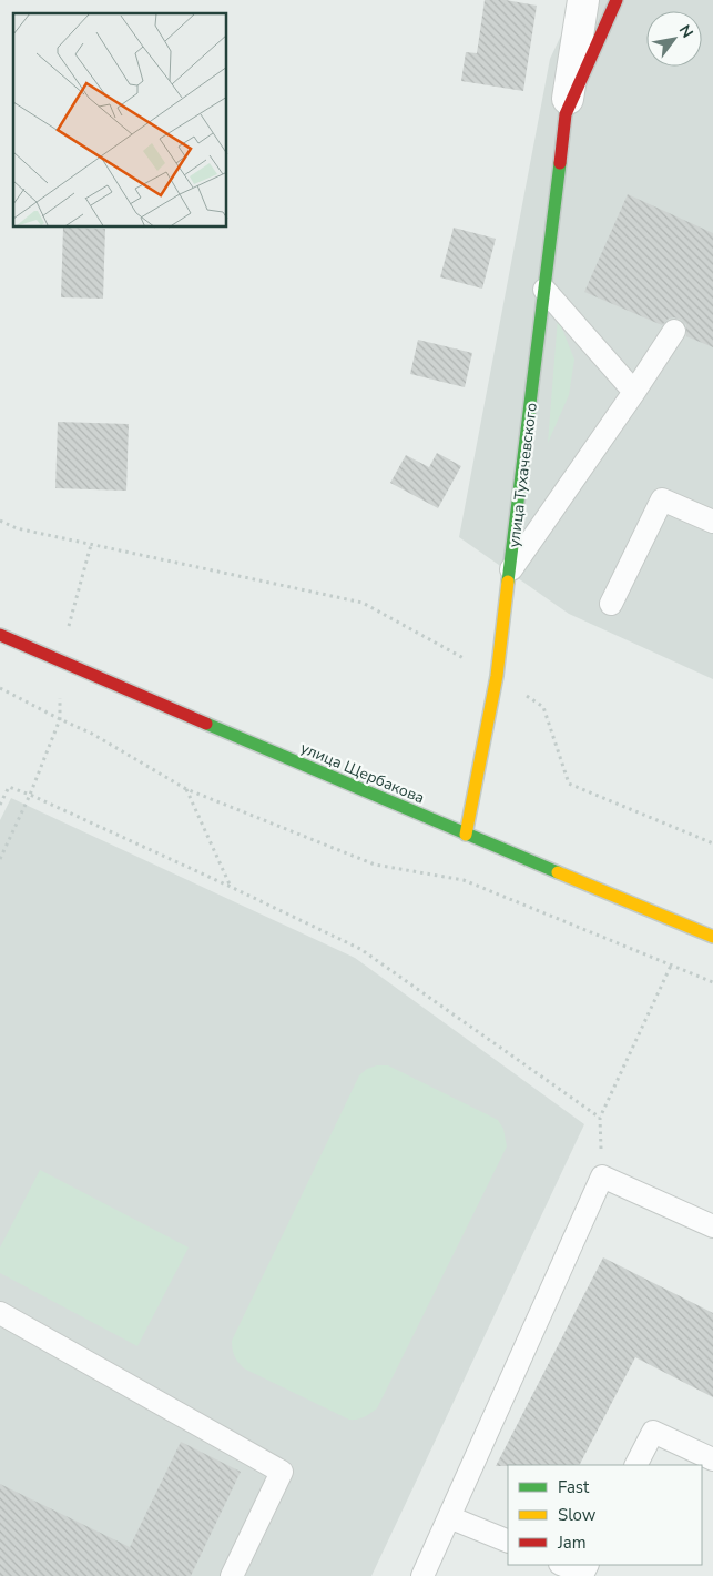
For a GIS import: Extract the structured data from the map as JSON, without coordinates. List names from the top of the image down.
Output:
{
  "streets": {
    "street": ["улица Тухачевского", "улица Щербакова"]
  },
  "crossings": [
    ["улица Тухачевского", "улица Щербакова"]
  ],
  "legend": ["Fast", "Slow", "Jam"],
  "north": "top right"
}
